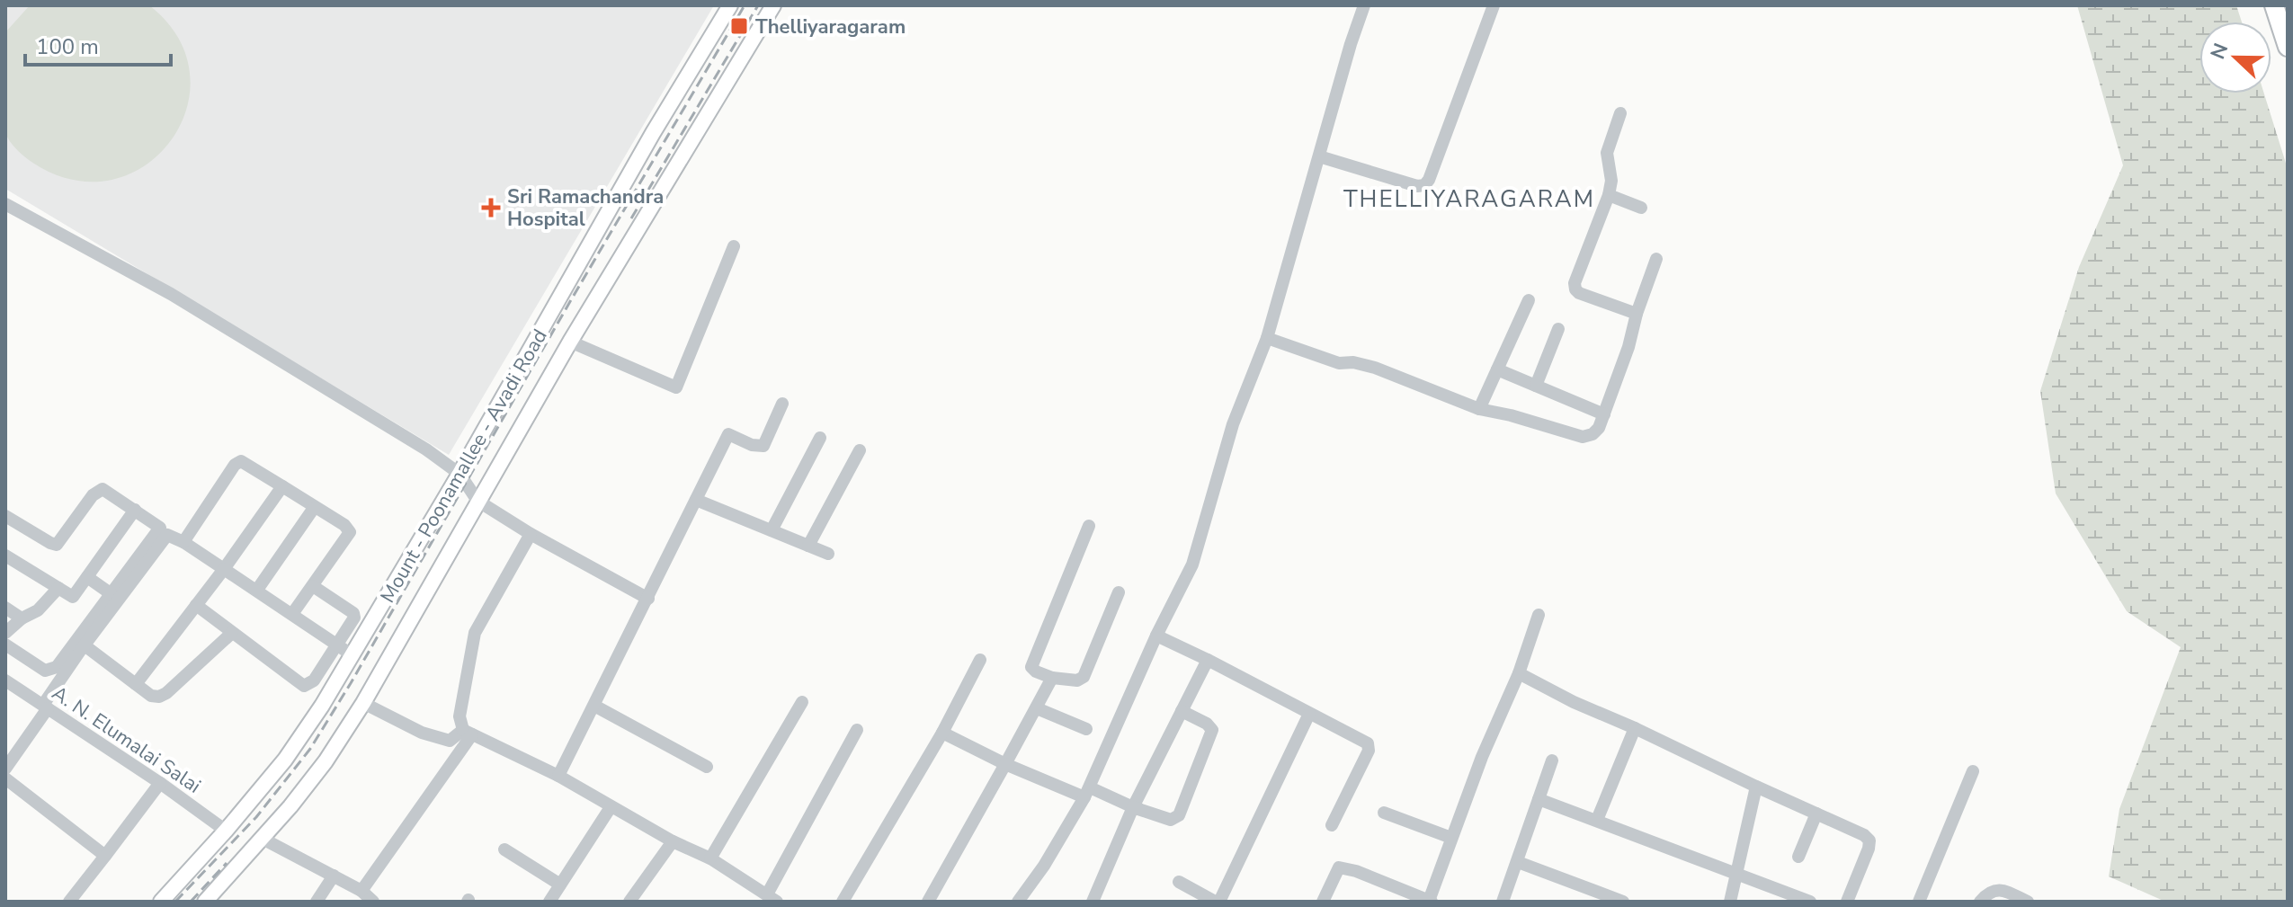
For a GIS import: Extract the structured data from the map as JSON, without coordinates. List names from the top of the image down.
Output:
{
  "streets": {
    "main road": ["Mount - Poonamallee - Avadi Road"],
    "street": ["A. N. Elumalai Salai"]
  },
  "crossings": [
    ["Mount - Poonamallee - Avadi Road", "A. N. Elumalai Salai"]
  ],
  "districts": ["THELLIYARAGARAM"],
  "places": {
    "transit": ["Thelliyaragaram"],
    "health": ["Sri Ramachandra Hospital"]
  },
  "scale_bar": "100 m",
  "north": "left"
}
